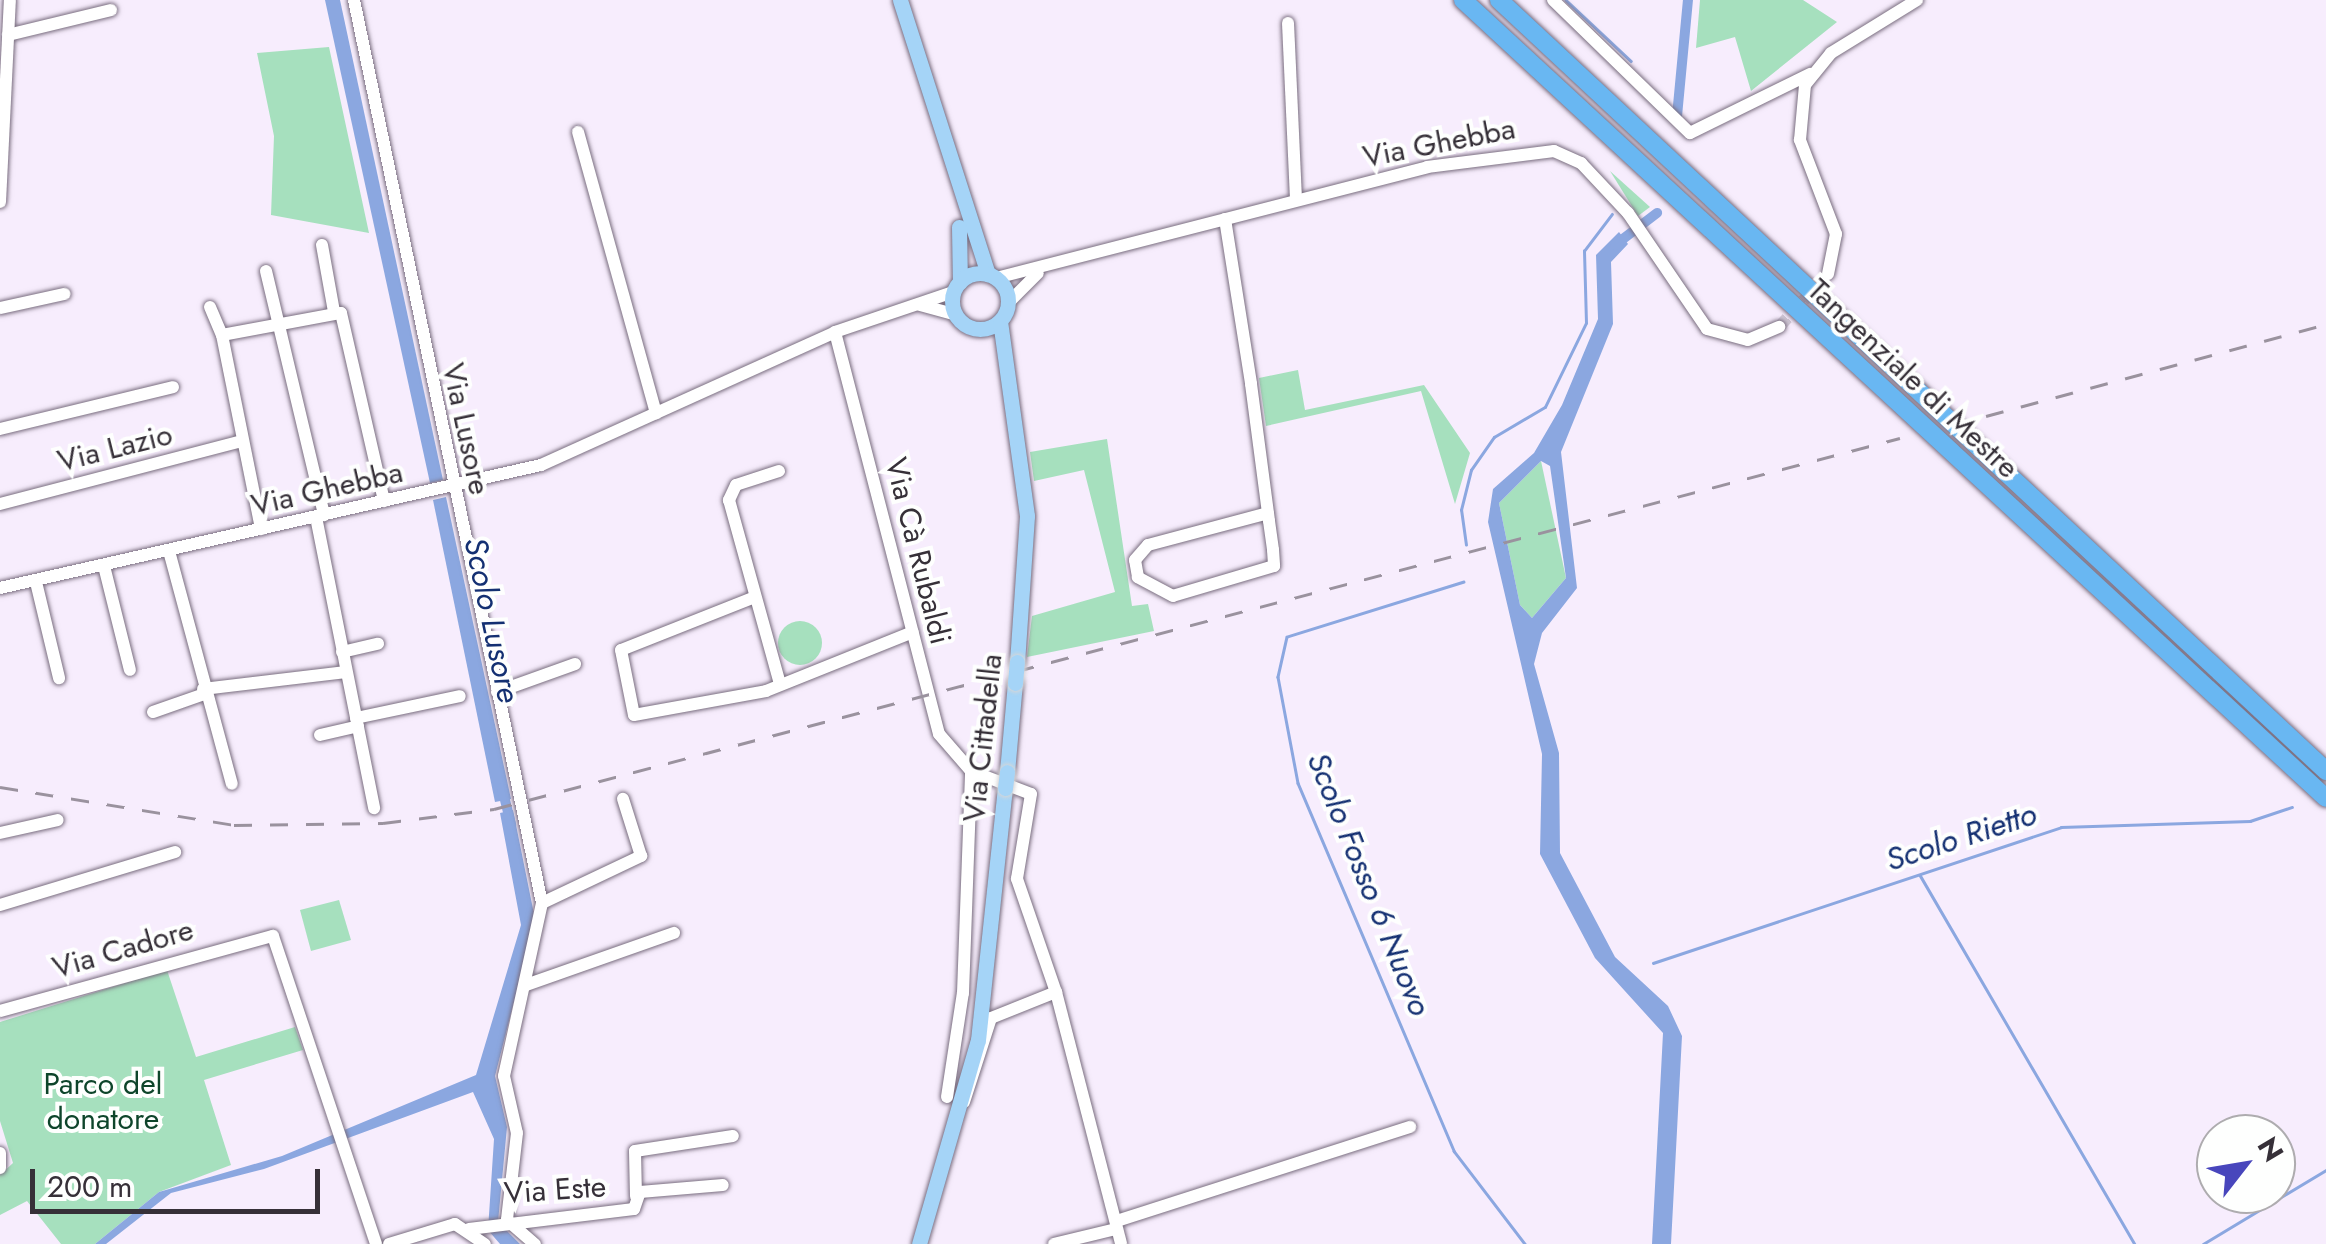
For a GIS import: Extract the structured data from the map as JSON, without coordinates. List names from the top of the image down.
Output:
{
  "streets": {
    "highway": ["Tangenziale di Mestre"],
    "main road": ["Via Cittadella"],
    "street": [
      "Via Ghebba",
      "Via Lusore",
      "Via Lazio",
      "Via Cà Rubaldi",
      "Via Cadore",
      "Via Este"
    ]
  },
  "crossings": [
    ["Via Ghebba", "Via Lusore"],
    ["Via Ghebba", "Via Cà Rubaldi"],
    ["Via Ghebba", "Via Cittadella"],
    ["Via Lusore", "Via Este"]
  ],
  "water": ["Scolo Lusore", "Scolo Rietto", "Scolo Fosso 6 Nuovo"],
  "parks": ["Parco del donatore"],
  "scale_bar": "200 m",
  "north": "top right"
}
